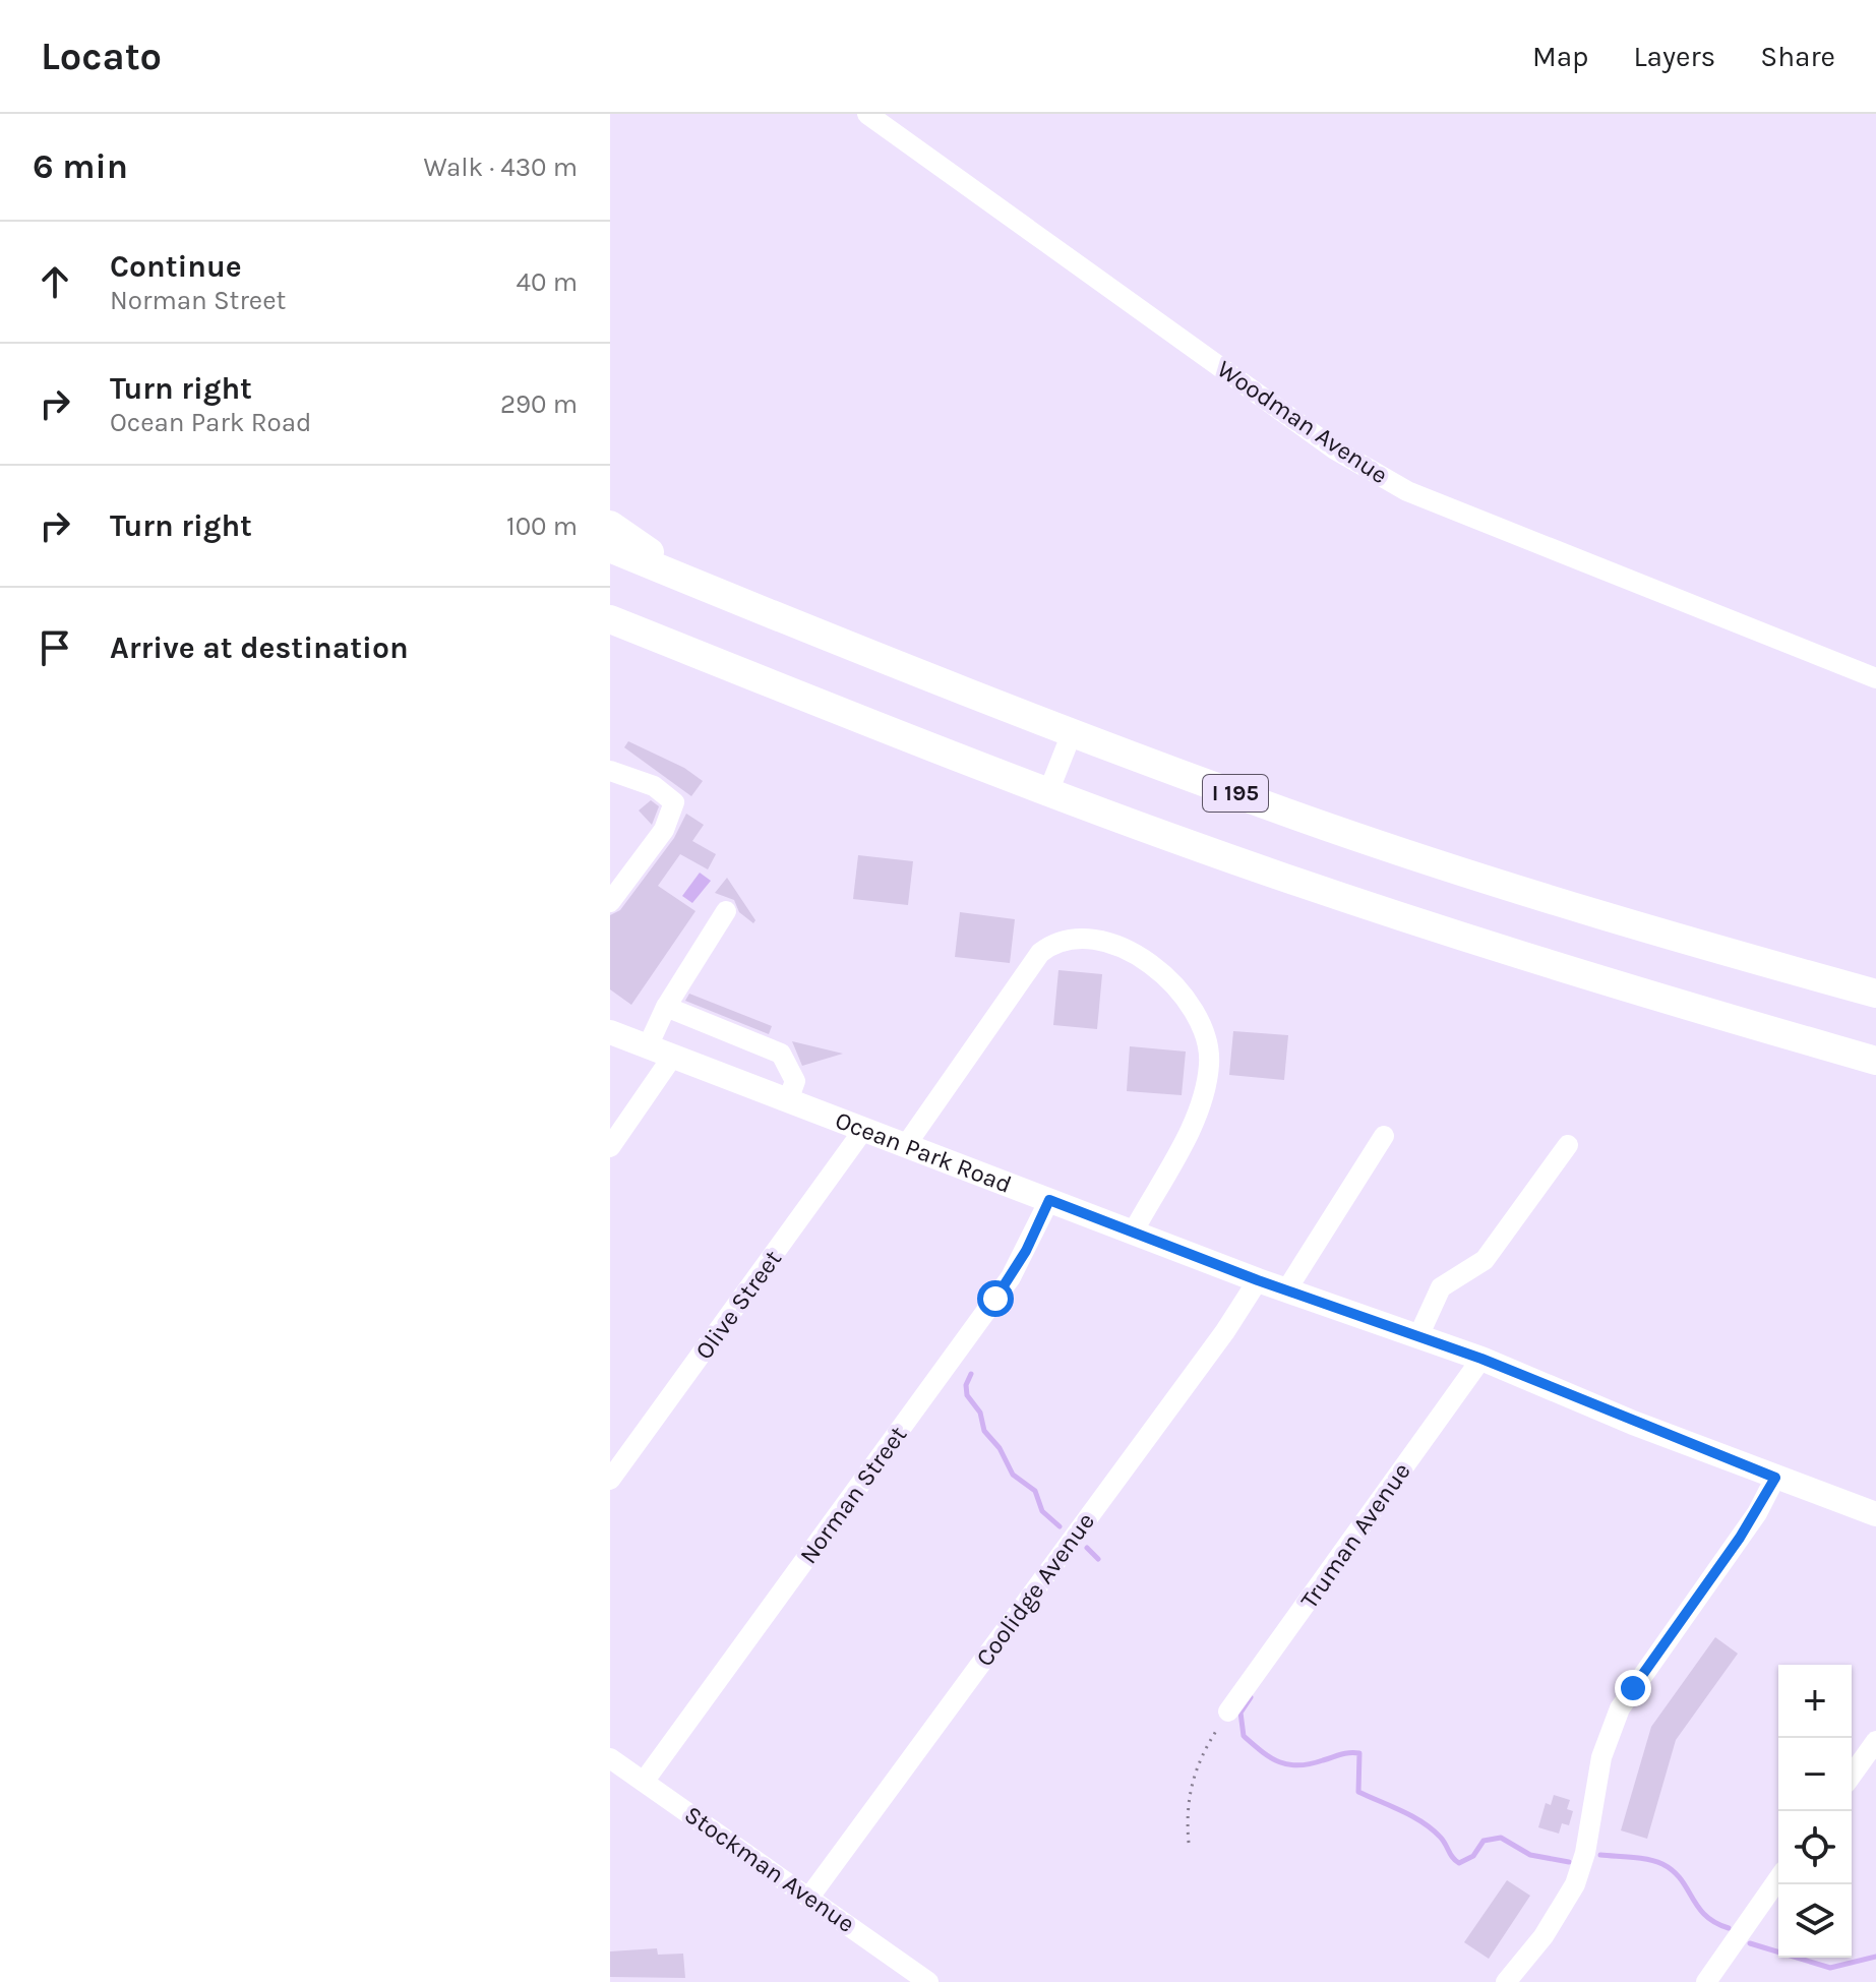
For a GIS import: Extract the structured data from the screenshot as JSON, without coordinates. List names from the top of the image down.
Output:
{
  "streets": {
    "highway": ["I 195"],
    "main road": ["Ocean Park Road"],
    "street": [
      "Woodman Avenue",
      "Olive Street",
      "Norman Street",
      "Truman Avenue",
      "Coolidge Avenue",
      "Stockman Avenue"
    ]
  },
  "crossings": [
    ["Ocean Park Road", "Olive Street"],
    ["Ocean Park Road", "Norman Street"],
    ["Ocean Park Road", "Truman Avenue"],
    ["Ocean Park Road", "Coolidge Avenue"],
    ["Norman Street", "Stockman Avenue"],
    ["Coolidge Avenue", "Stockman Avenue"]
  ],
  "page": {
    "header": "Locato",
    "nav": ["Map", "Layers", "Share"],
    "heading": ["6 min", "Walk · 430 m"],
    "list": [
      ["Continue", "Norman Street", "40 m"],
      ["Turn right", "Ocean Park Road", "290 m"],
      ["Turn right", "100 m"],
      "Arrive at destination"
    ],
    "map_buttons": ["+", "−"]
  }
}
